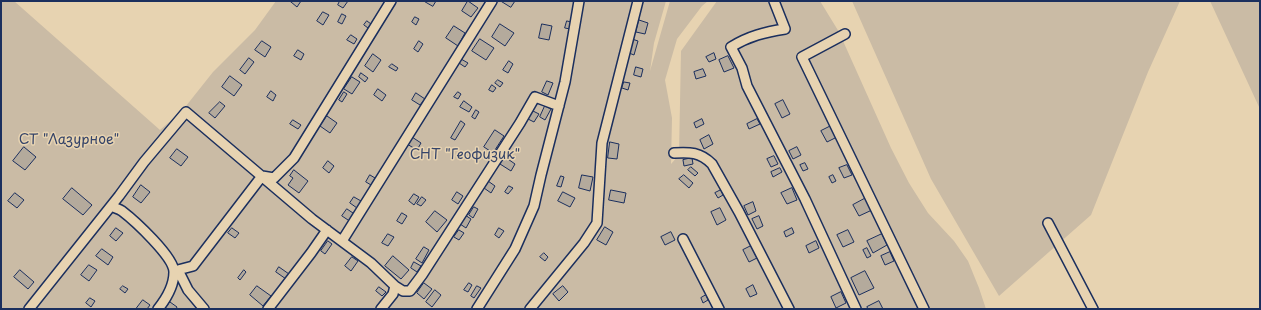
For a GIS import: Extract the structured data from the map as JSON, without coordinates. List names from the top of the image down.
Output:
{
  "parks": ["СТ \"Лазурное\"", "СНТ \"Геофизик\""]
}
